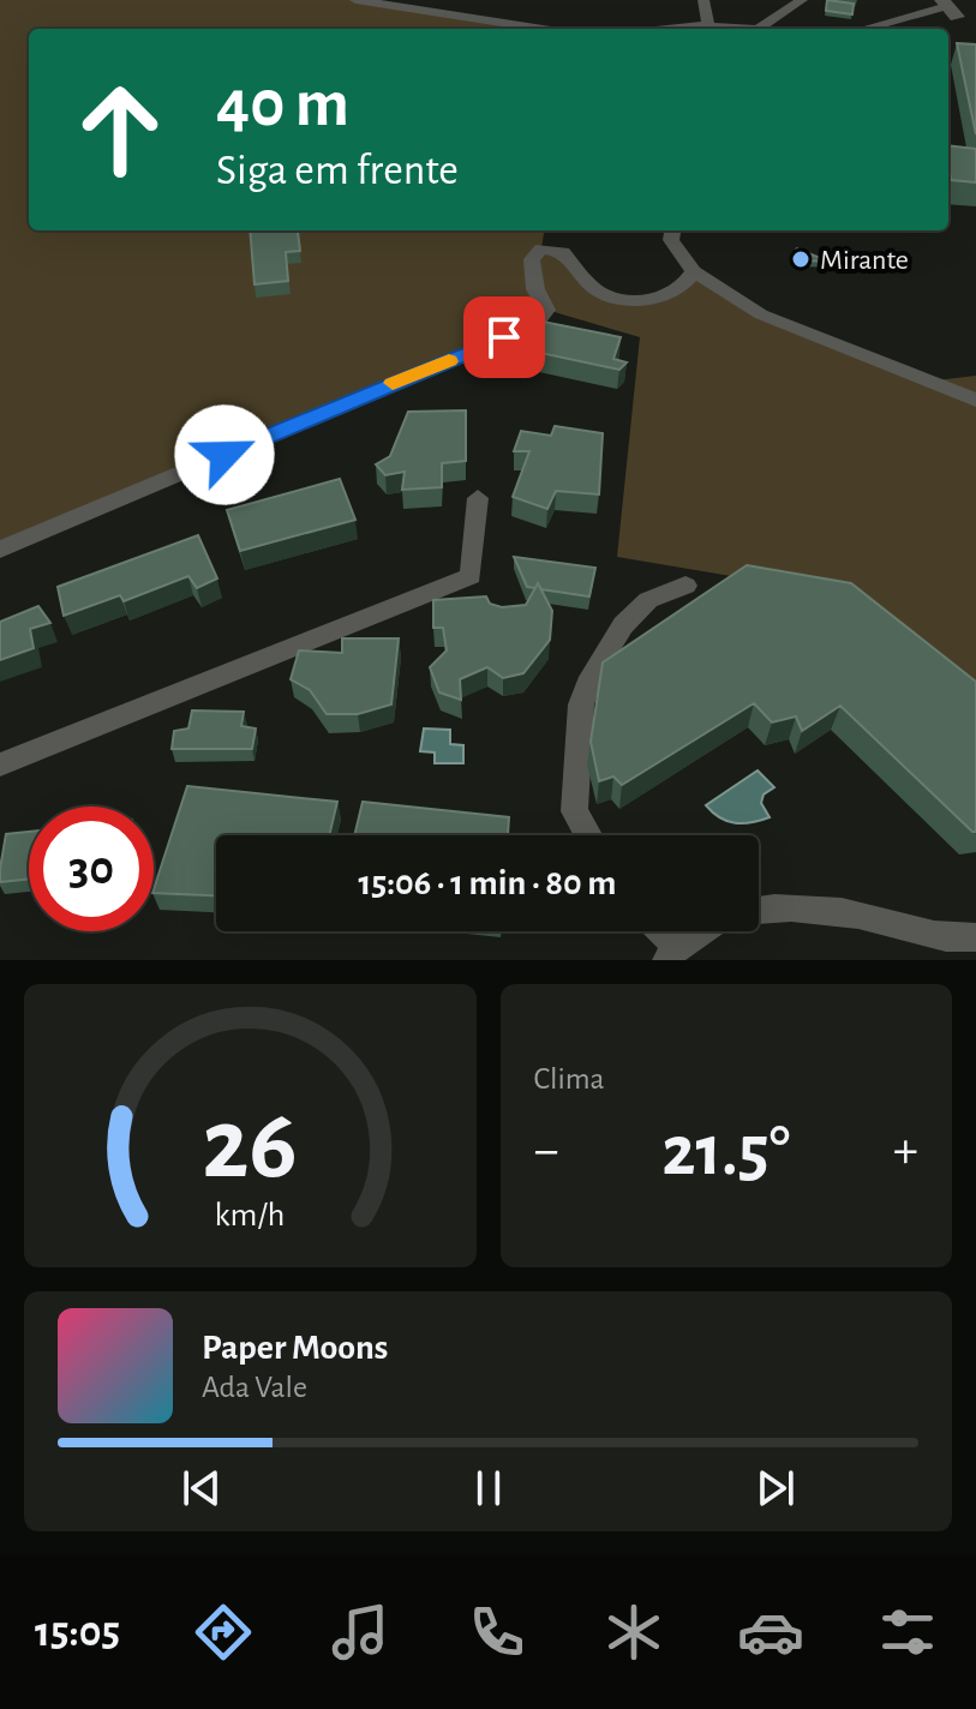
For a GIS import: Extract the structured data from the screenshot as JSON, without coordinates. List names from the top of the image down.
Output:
{
  "places": ["Mirante"],
  "page": {
    "turn": ["40 m", "Siga em frente"],
    "limit": "30",
    "trip": "15:06 · 1 min · 80 m",
    "tile": "Clima",
    "heat": ["−", "21.5°", "+"],
    "song": ["Paper Moons", "Ada Vale"],
    "tabs": "15:05",
    "gauge": ["26", "km/h"]
  }
}
